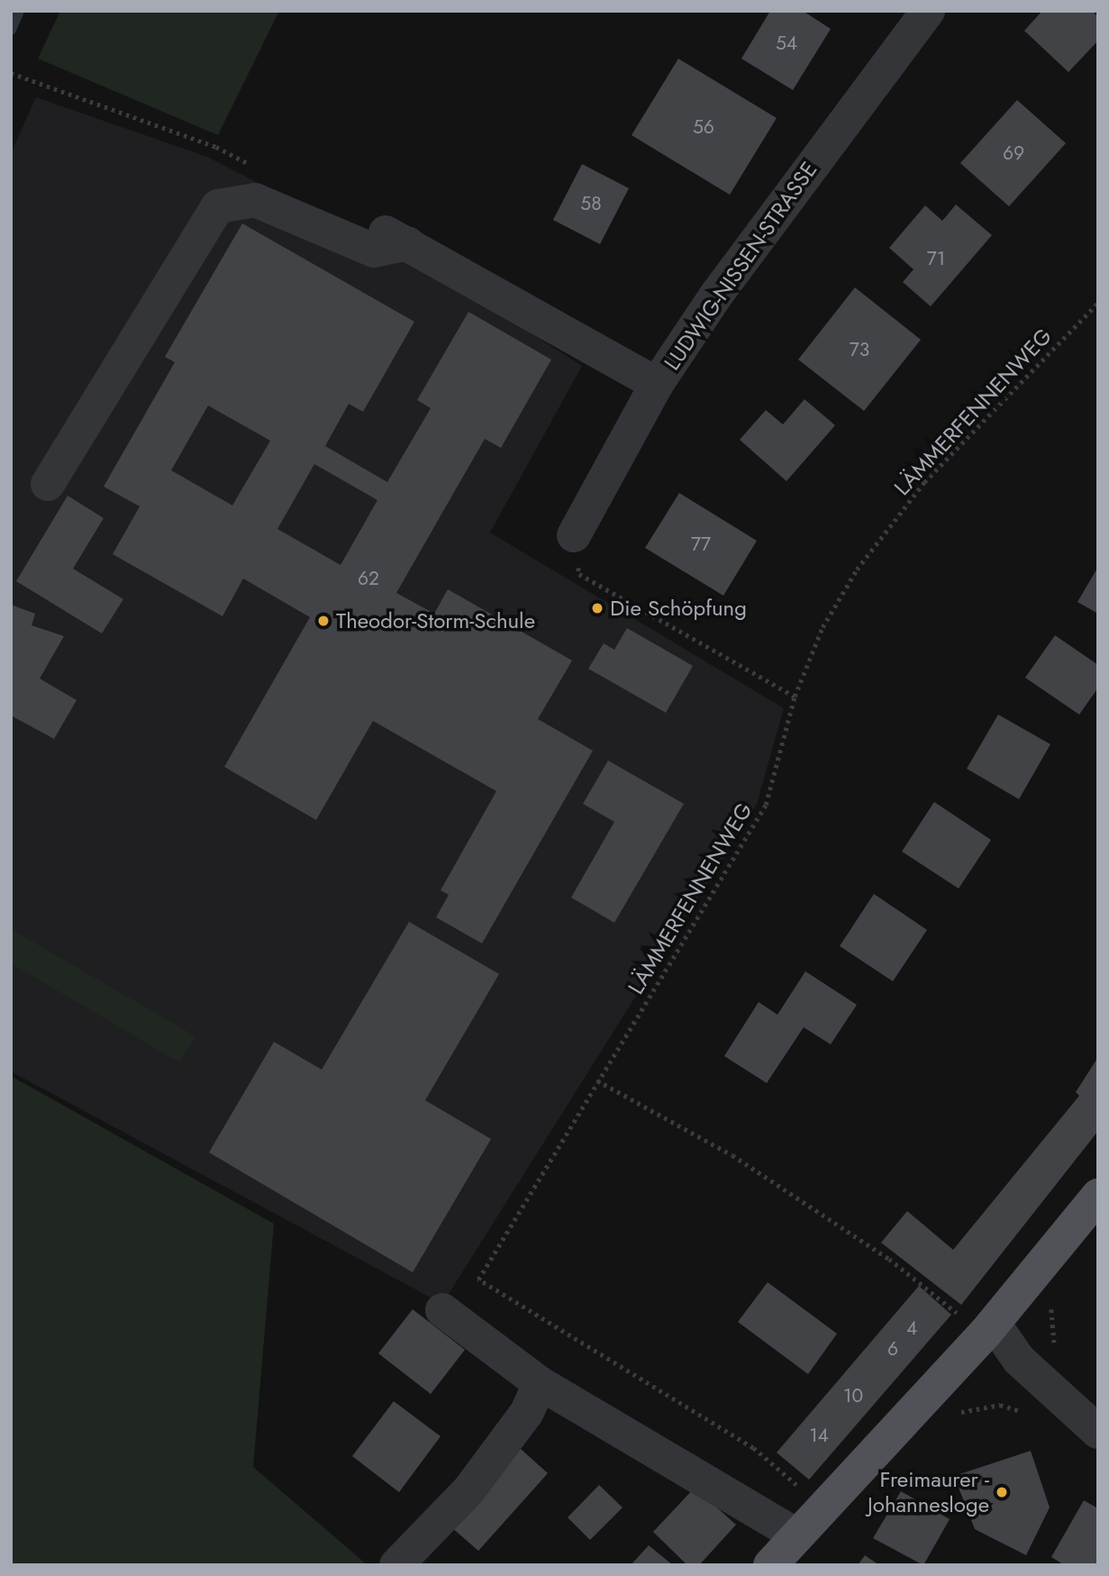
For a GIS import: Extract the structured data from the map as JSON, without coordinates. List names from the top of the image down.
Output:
{
  "streets": {
    "street": ["LUDWIG-NISSEN-STRASSE"],
    "path": ["LÄMMERFENNENWEG"]
  },
  "places": ["Die Schöpfung", "Theodor-Storm-Schule", "Freimaurer - Johannesloge"],
  "house_numbers": [
    "54",
    "56",
    "69",
    "58",
    "71",
    "73",
    "77",
    "62",
    "4",
    "6",
    "10",
    "14"
  ]
}
